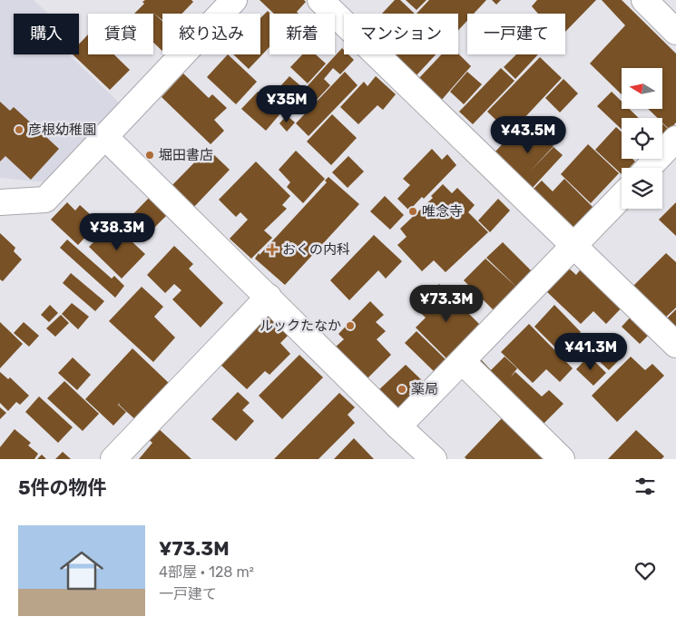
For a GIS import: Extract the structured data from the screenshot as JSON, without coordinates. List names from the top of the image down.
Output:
{
  "places": {
    "other": [
      "彦根幼稚園",
      "堀田書店",
      "唯念寺",
      "ルックたなか",
      "薬局"
    ],
    "health": ["おくの内科"]
  },
  "north": "left",
  "page": {
    "chip": [
      "購入",
      "賃貸",
      "絞り込み",
      "新着",
      "マンション",
      "一戸建て"
    ],
    "price": [
      "¥35M",
      "¥43.5M",
      "¥38.3M",
      "¥73.3M",
      "¥41.3M"
    ],
    "heading": "5件の物件",
    "list": [
      {
        "name": "¥73.3M",
        "note": "4部屋 · 128 m² · 一戸建て"
      }
    ]
  }
}
